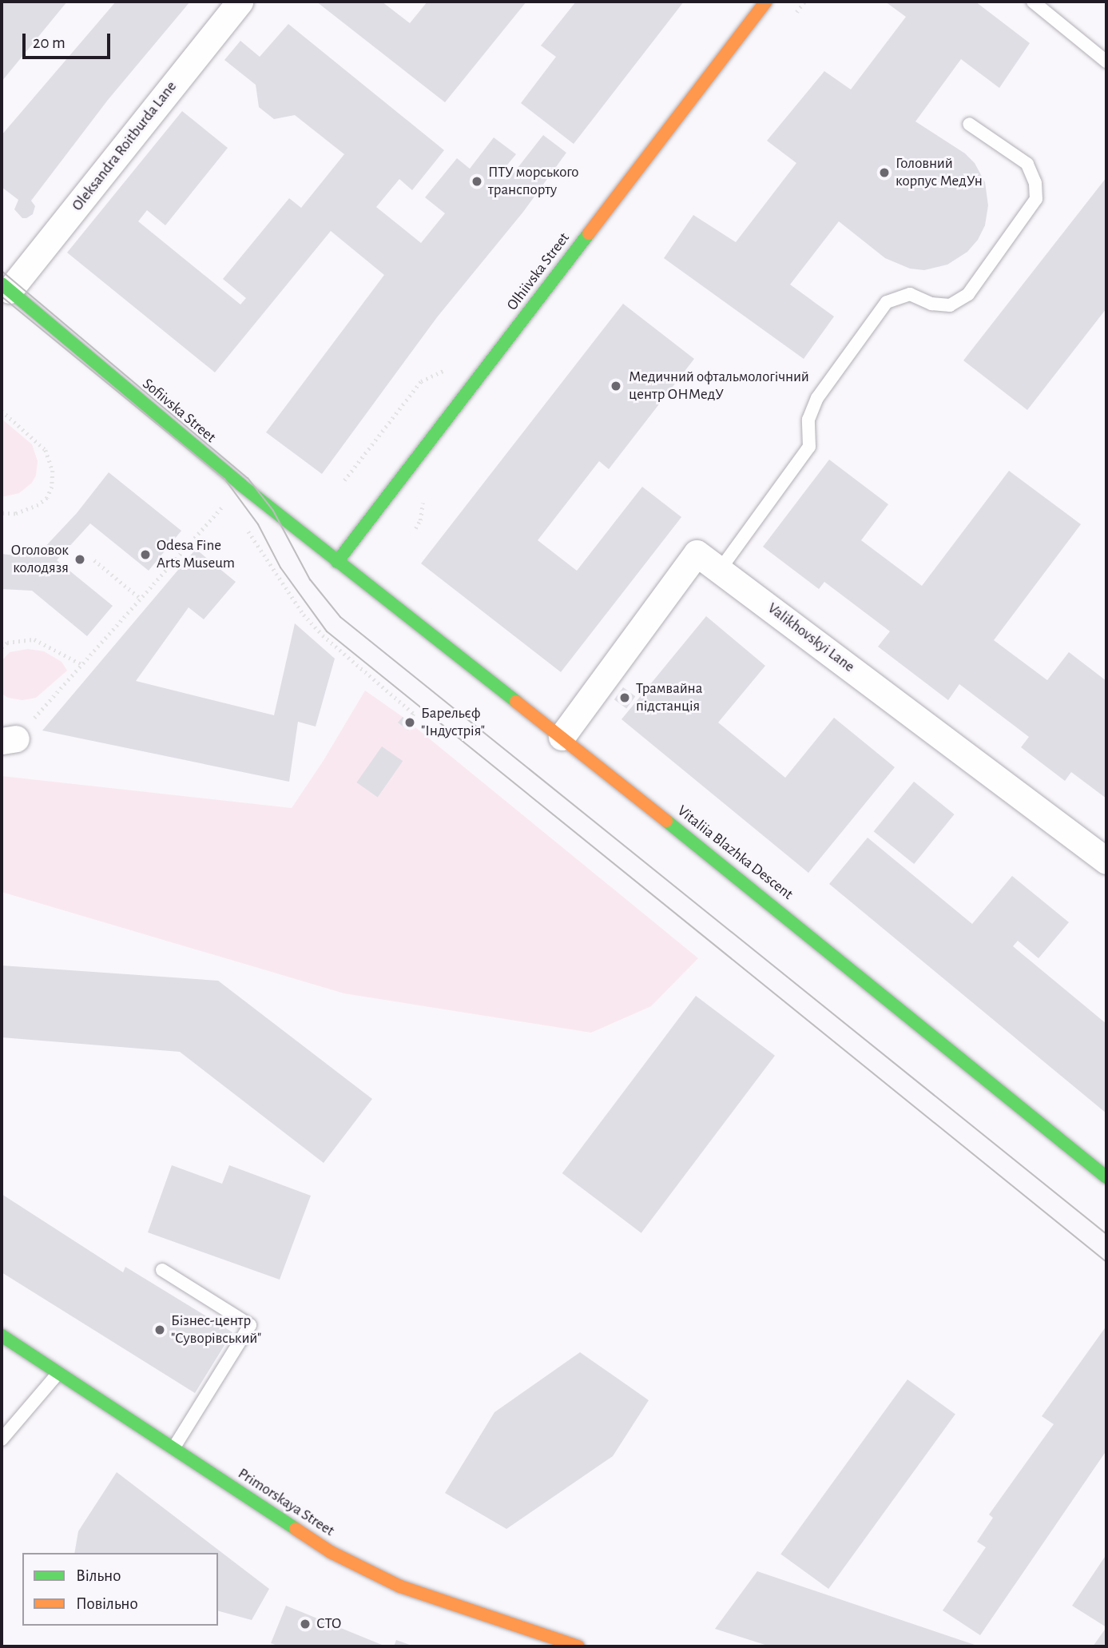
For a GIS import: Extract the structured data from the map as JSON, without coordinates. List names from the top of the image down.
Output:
{
  "streets": {
    "main road": [
      "Olhiivska Street",
      "Sofiivska Street",
      "Vitaliia Blazhka Descent",
      "Primorskaya Street"
    ],
    "street": ["Oleksandra Roitburda Lane", "Valikhovskyi Lane"]
  },
  "crossings": [
    ["Oleksandra Roitburda Lane", "Sofiivska Street"],
    ["Olhiivska Street", "Sofiivska Street"],
    ["Olhiivska Street", "Vitaliia Blazhka Descent"],
    ["Sofiivska Street", "Vitaliia Blazhka Descent"],
    ["Valikhovskyi Lane", "Vitaliia Blazhka Descent"]
  ],
  "places": [
    "Головний корпус МедУн",
    "ПТУ морського транспорту",
    "Медичний офтальмологічний центр ОНМедУ",
    "Odesa Fine Arts Museum",
    "Оголовок колодязя",
    "Трамвайна підстанція",
    "Барельєф \"Індустрія\"",
    "Бізнес-центр \"Суворівський\"",
    "СТО"
  ],
  "legend": ["Вільно", "Повільно"],
  "scale_bar": "20 m"
}
